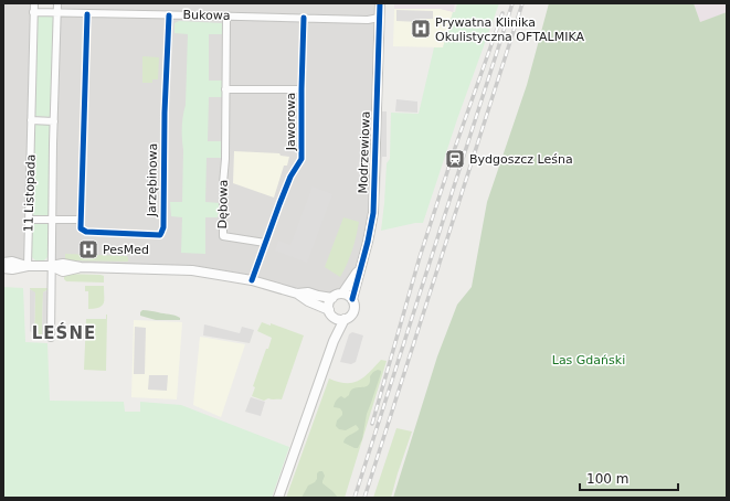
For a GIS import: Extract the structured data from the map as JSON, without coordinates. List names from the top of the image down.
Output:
{
  "streets": {
    "street": [
      "Bukowa",
      "Jaworowa",
      "Modrzewiowa",
      "Jarzębinowa",
      "11 Listopada",
      "Dębowa"
    ]
  },
  "crossings": [
    ["Bukowa", "Jaworowa"],
    ["Bukowa", "Modrzewiowa"],
    ["Bukowa", "Jarzębinowa"],
    ["Bukowa", "11 Listopada"],
    ["Bukowa", "Dębowa"],
    ["Jaworowa", "Dębowa"]
  ],
  "districts": ["LEŚNE"],
  "parks": ["Las Gdański"],
  "places": {
    "hospital": ["Prywatna Klinika Okulistyczna OFTALMIKA", "PesMed"],
    "station": ["Bydgoszcz Leśna"]
  },
  "scale_bar": "100 m"
}
